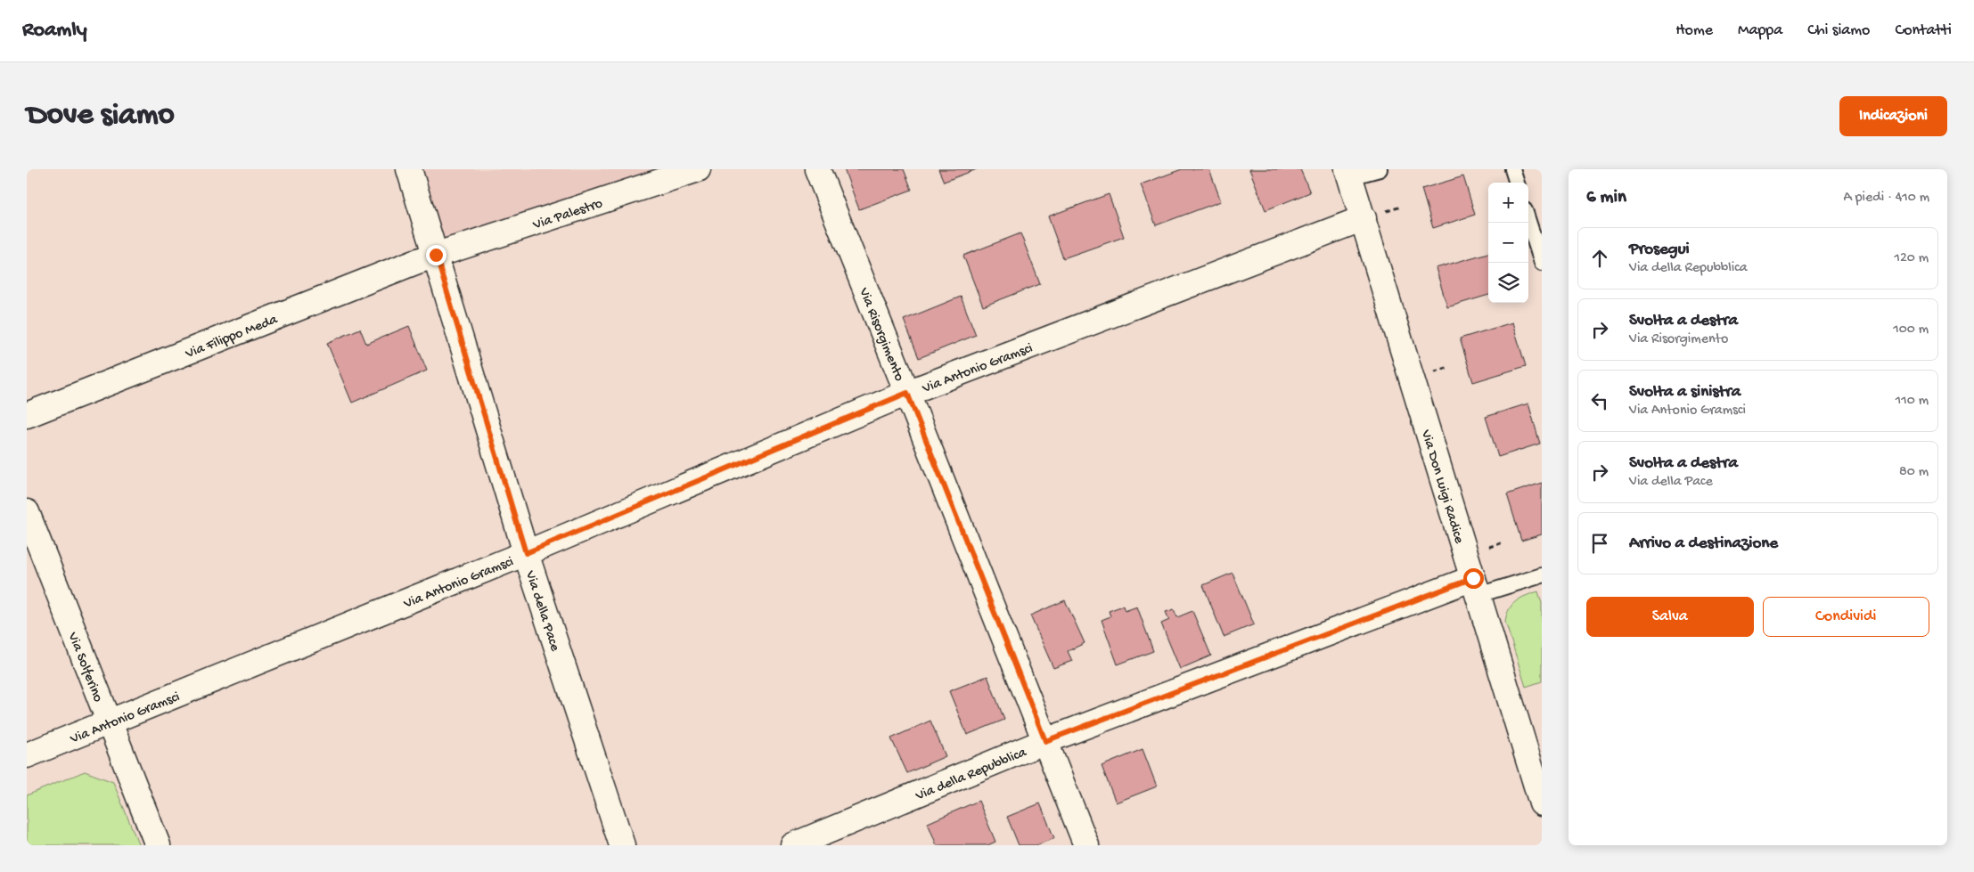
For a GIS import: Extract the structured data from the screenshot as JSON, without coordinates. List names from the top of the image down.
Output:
{
  "streets": {
    "street": [
      "Via Palestro",
      "Via Risorgimento",
      "Via Filippo Meda",
      "Via Antonio Gramsci",
      "Via Don Luigi Radice",
      "Via della Pace",
      "Via Solferino",
      "Via della Repubblica"
    ]
  },
  "crossings": [
    ["Via Palestro", "Via Filippo Meda"],
    ["Via Palestro", "Via della Pace"],
    ["Via Risorgimento", "Via Antonio Gramsci"],
    ["Via Risorgimento", "Via della Repubblica"],
    ["Via Filippo Meda", "Via della Pace"],
    ["Via Antonio Gramsci", "Via Don Luigi Radice"],
    ["Via Antonio Gramsci", "Via della Pace"],
    ["Via Antonio Gramsci", "Via Solferino"],
    ["Via Don Luigi Radice", "Via della Repubblica"]
  ],
  "page": {
    "header": "Roamly",
    "nav": [
      "Home",
      "Mappa",
      "Chi siamo",
      "Contatti"
    ],
    "buttons": [
      "Indicazioni",
      ["Salva", "Condividi"]
    ],
    "title": "Dove siamo",
    "heading": ["6 min", "A piedi · 410 m"],
    "map_buttons": ["+", "−"],
    "list": [
      ["Prosegui", "Via della Repubblica", "120 m"],
      ["Svolta a destra", "Via Risorgimento", "100 m"],
      ["Svolta a sinistra", "Via Antonio Gramsci", "110 m"],
      ["Svolta a destra", "Via della Pace", "80 m"],
      "Arrivo a destinazione"
    ]
  }
}
